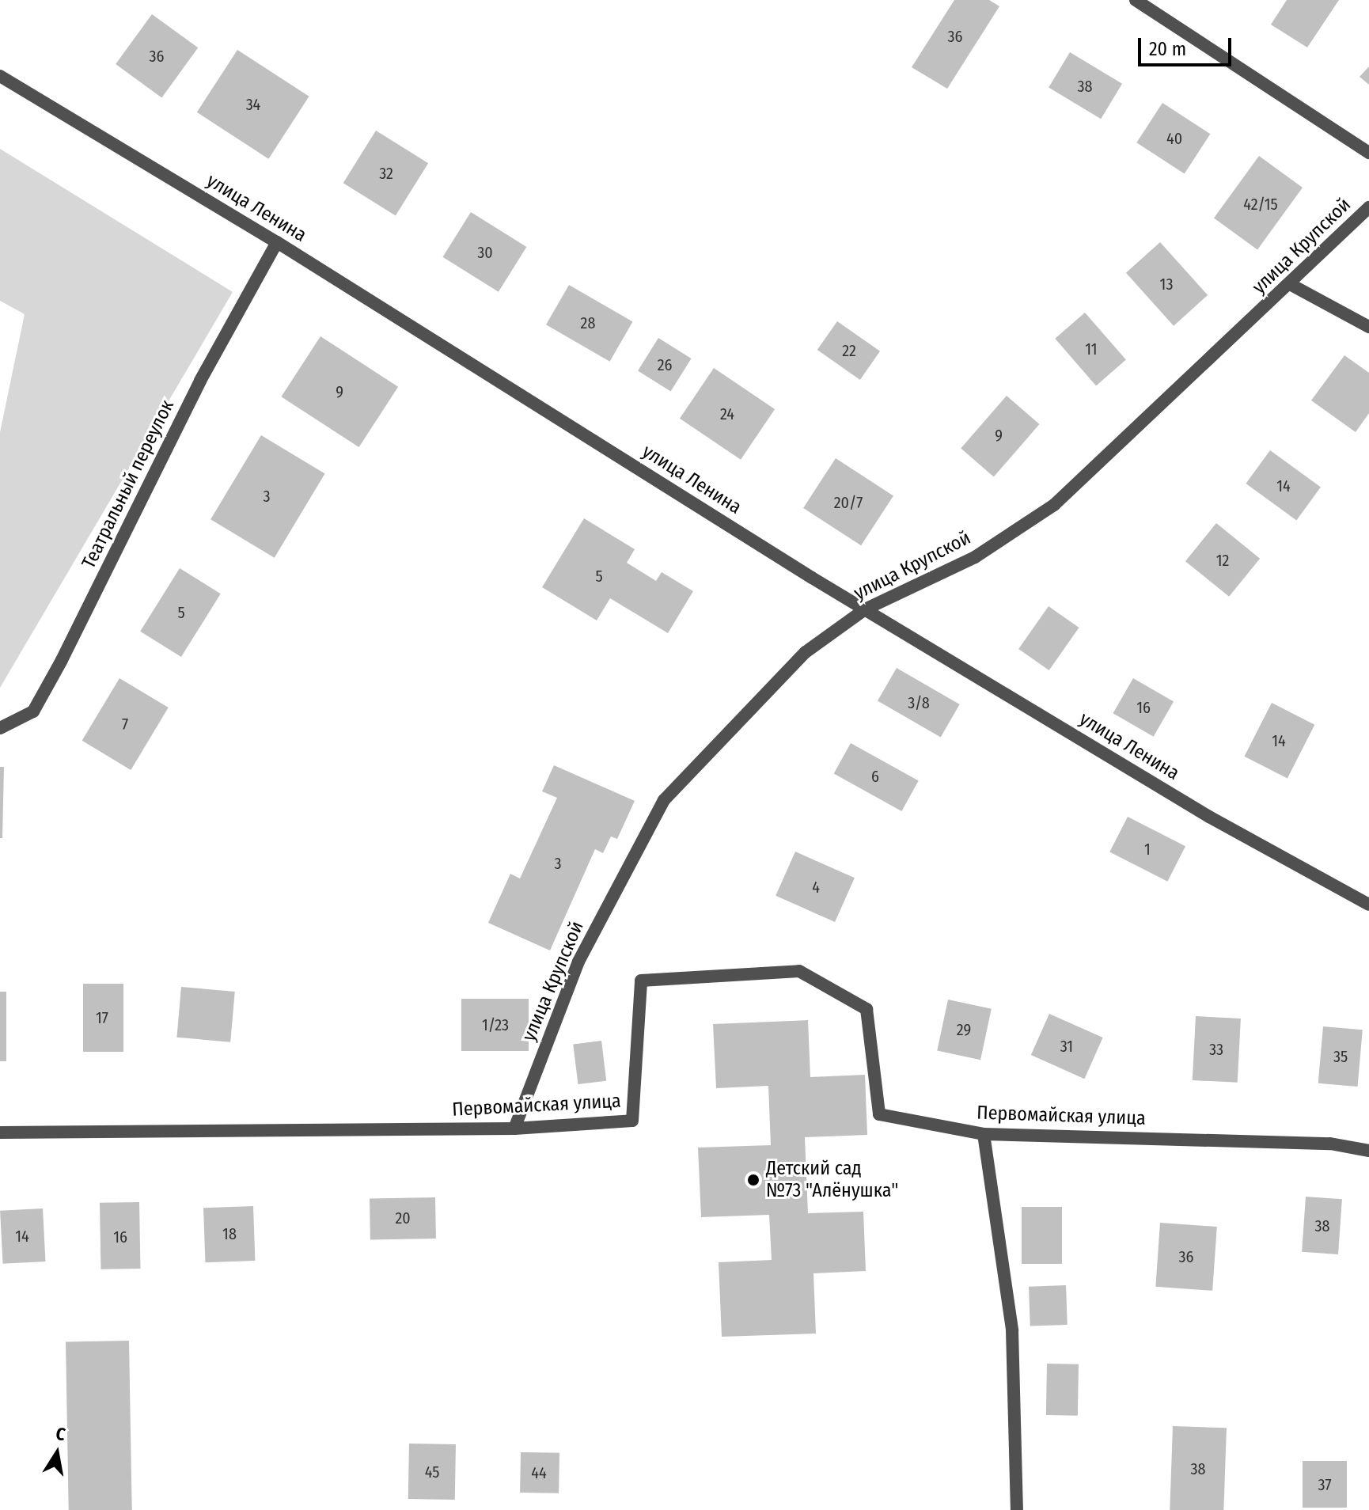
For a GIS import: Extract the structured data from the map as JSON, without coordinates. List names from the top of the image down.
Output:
{
  "streets": {
    "street": [
      "улица Ленина",
      "улица Крупской",
      "Театральный переулок",
      "Первомайская улица"
    ]
  },
  "crossings": [
    ["улица Ленина", "улица Крупской"],
    ["улица Ленина", "Театральный переулок"],
    ["улица Крупской", "Первомайская улица"]
  ],
  "places": ["Детский сад №73 \"Алёнушка\""],
  "house_numbers": [
    "36",
    "36",
    "38",
    "34",
    "40",
    "32",
    "42/15",
    "30",
    "13",
    "28",
    "11",
    "22",
    "26",
    "9",
    "24",
    "9",
    "14",
    "3",
    "20/7",
    "12",
    "5",
    "5",
    "3/8",
    "16",
    "7",
    "14",
    "6",
    "1",
    "3",
    "4",
    "17",
    "1/23",
    "29",
    "31",
    "33",
    "35",
    "20",
    "38",
    "18",
    "14",
    "16",
    "36",
    "38",
    "45",
    "44",
    "37"
  ],
  "scale_bar": "20 m",
  "north": "top"
}
